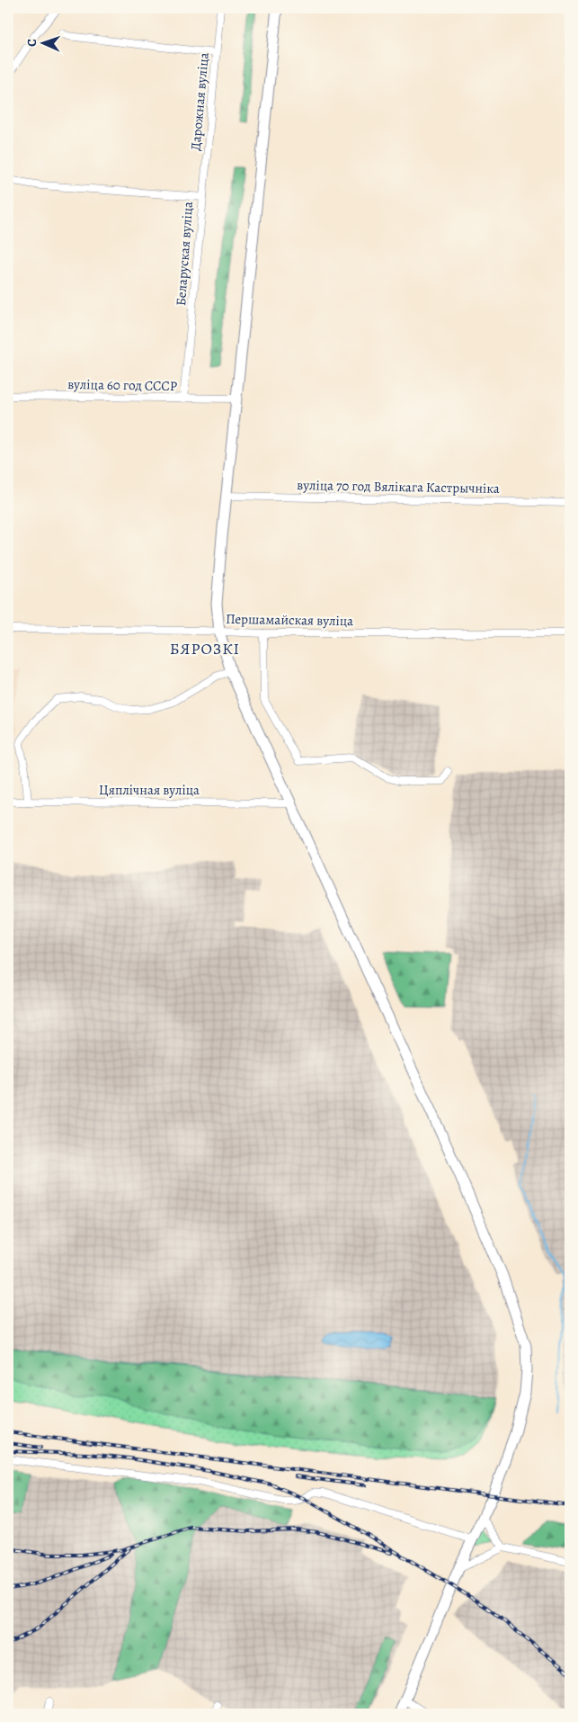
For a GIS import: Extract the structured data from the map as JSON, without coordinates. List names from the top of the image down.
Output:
{
  "streets": {
    "street": [
      "Дарожная вуліца",
      "Беларуская вуліца",
      "вуліца 60 год СССР",
      "вуліца 70 год Вялікага Кастрычніка",
      "Першамайская вуліца",
      "Цяплічная вуліца"
    ]
  },
  "crossings": [
    ["Дарожная вуліца", "Беларуская вуліца"],
    ["Беларуская вуліца", "вуліца 60 год СССР"]
  ],
  "districts": ["БЯРОЗКІ"],
  "north": "left"
}
